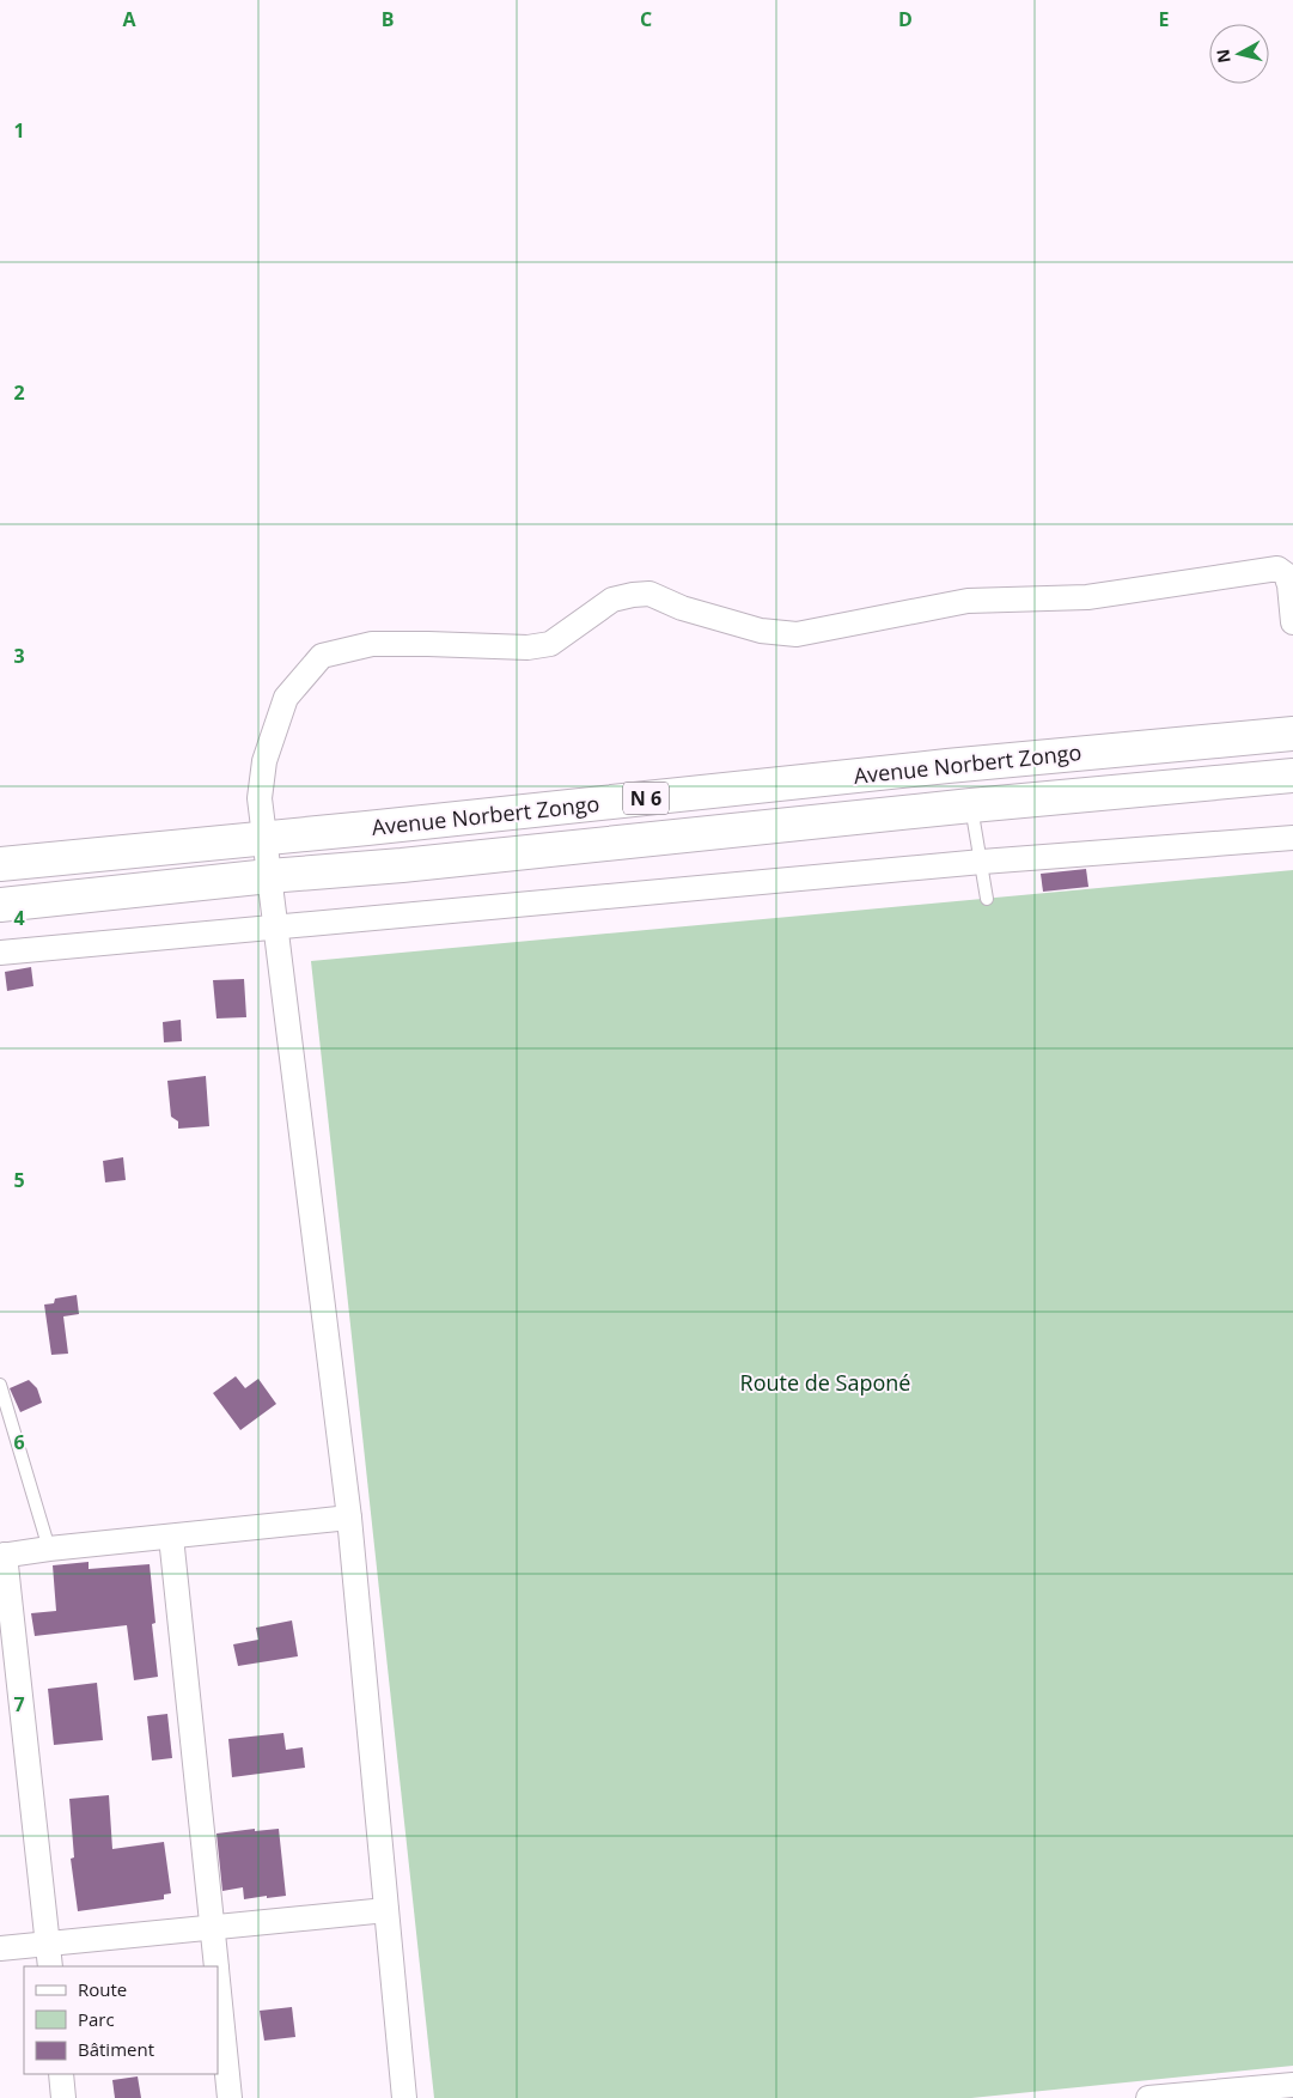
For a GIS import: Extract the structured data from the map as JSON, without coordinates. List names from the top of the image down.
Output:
{
  "streets": {
    "main road": ["Avenue Norbert Zongo", "N 6"]
  },
  "parks": ["Route de Saponé"],
  "legend": ["Route", "Parc", "Bâtiment"],
  "north": "left",
  "grid": {
    "columns": [
      "A",
      "B",
      "C",
      "D",
      "E"
    ],
    "rows": [
      "1",
      "2",
      "3",
      "4",
      "5",
      "6",
      "7"
    ]
  }
}
